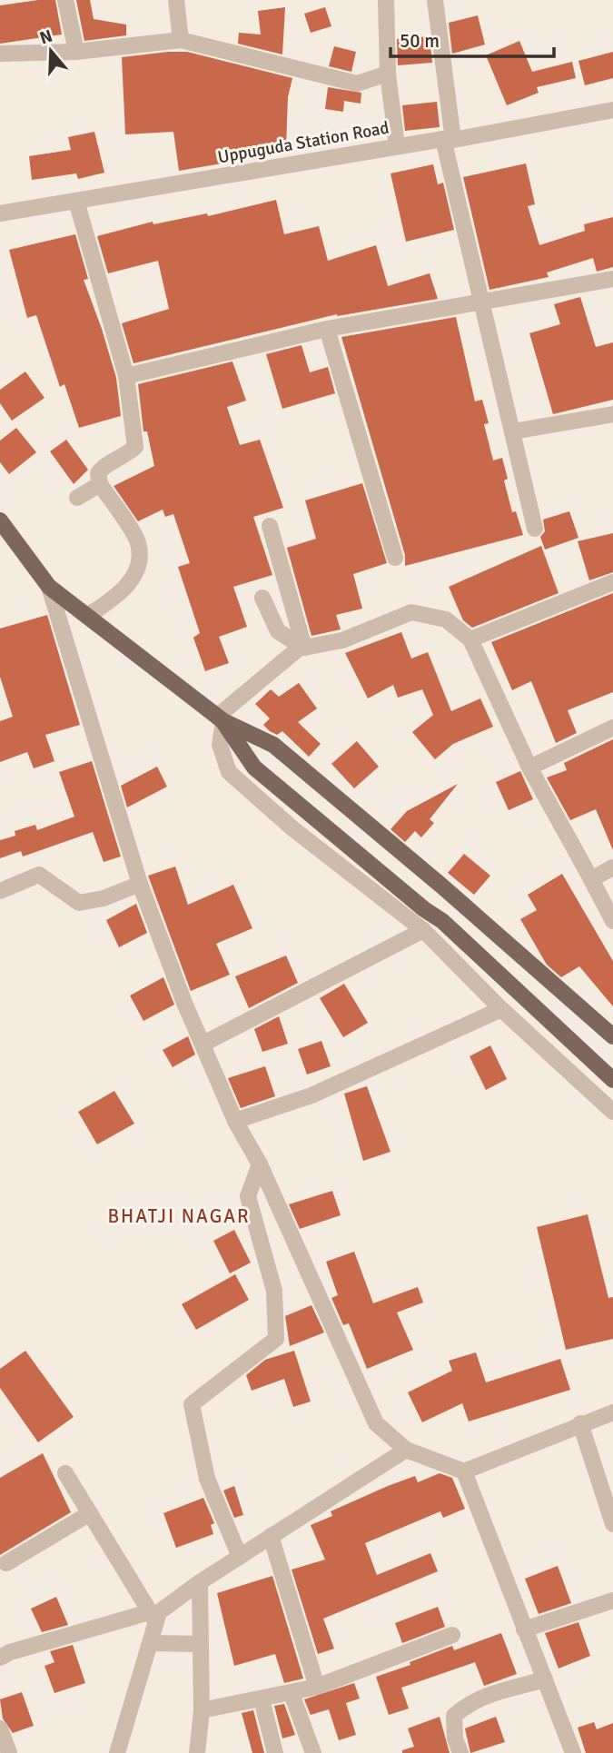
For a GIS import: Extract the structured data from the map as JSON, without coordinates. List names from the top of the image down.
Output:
{
  "streets": {
    "street": ["Uppuguda Station Road"]
  },
  "districts": ["BHATJI NAGAR"],
  "scale_bar": "50 m",
  "north": "top"
}
